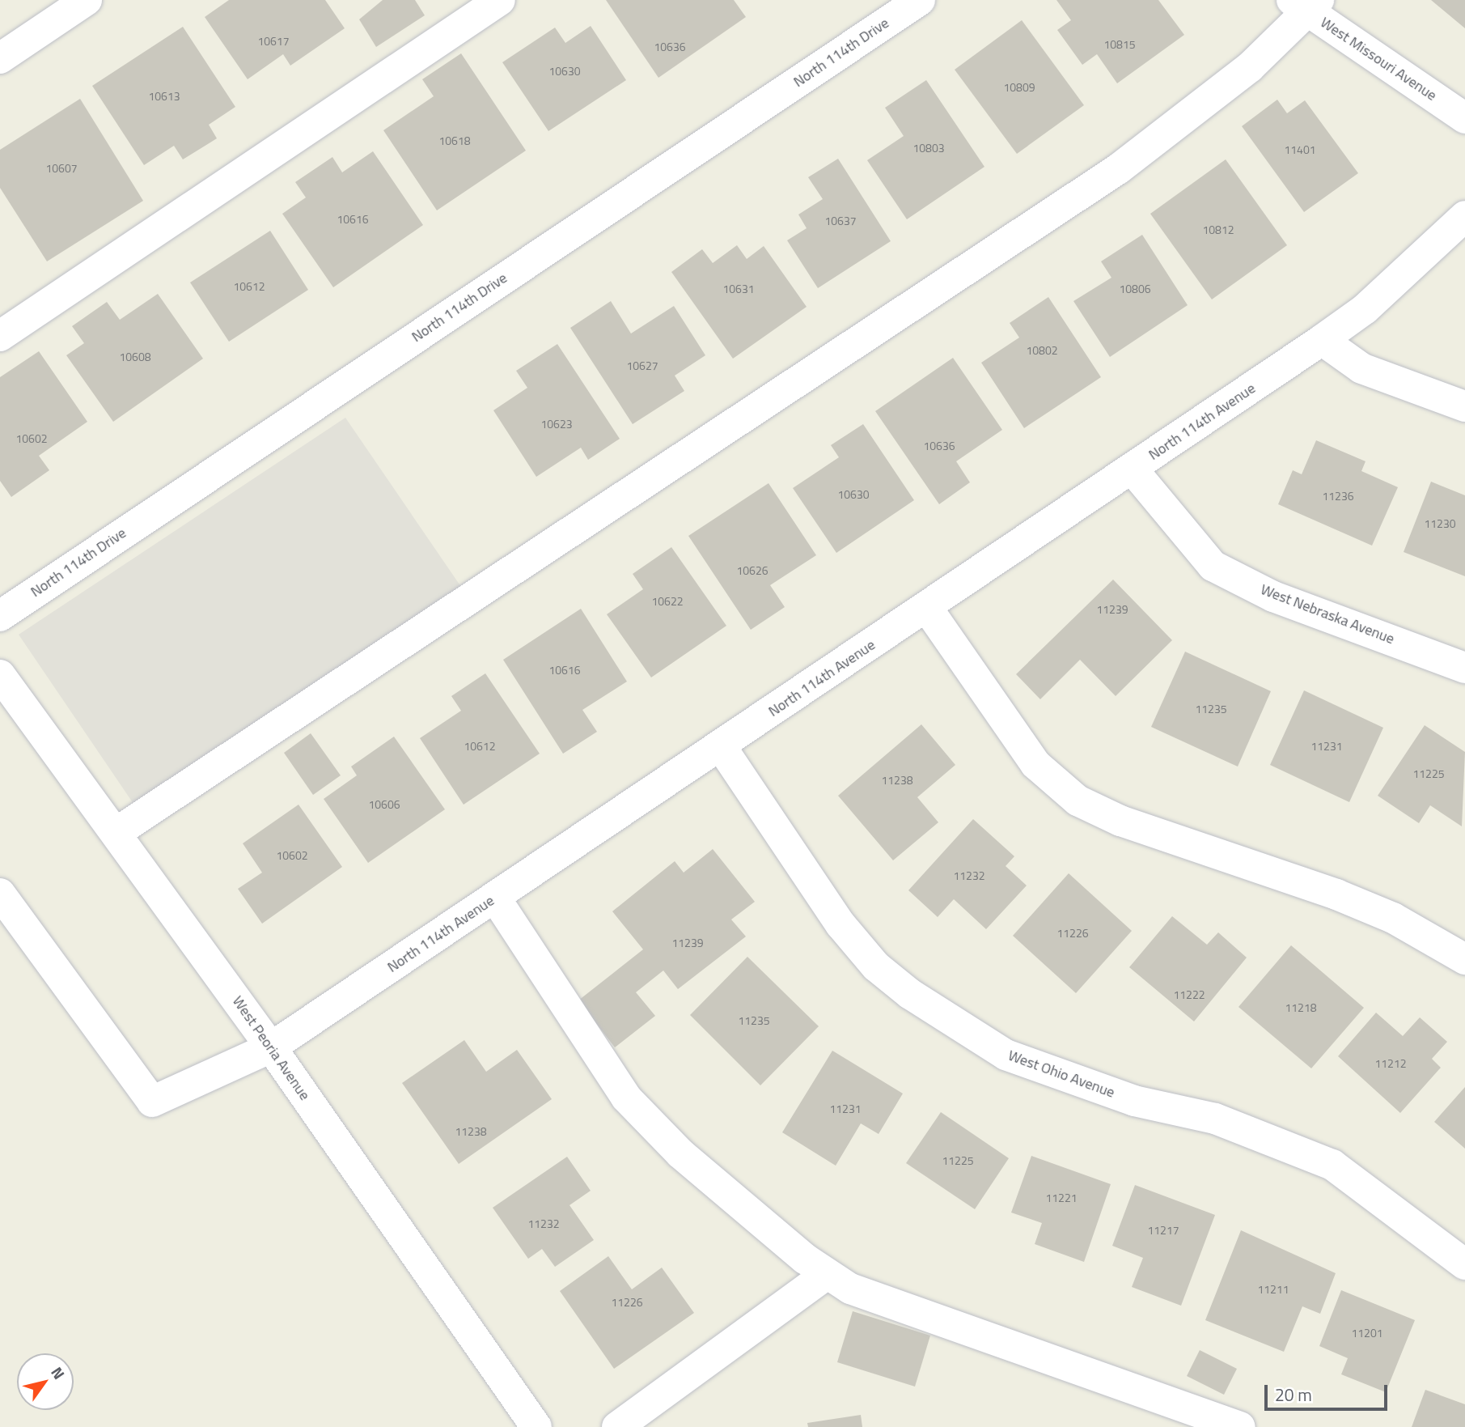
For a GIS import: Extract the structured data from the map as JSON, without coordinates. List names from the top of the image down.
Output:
{
  "streets": {
    "street": [
      "North 114th Drive",
      "West Missouri Avenue",
      "North 114th Avenue",
      "West Nebraska Avenue",
      "West Peoria Avenue",
      "West Ohio Avenue"
    ]
  },
  "crossings": [
    ["North 114th Avenue", "West Nebraska Avenue"],
    ["North 114th Avenue", "West Peoria Avenue"],
    ["North 114th Avenue", "West Ohio Avenue"]
  ],
  "house_numbers": [
    "10617",
    "10815",
    "10636",
    "10630",
    "10809",
    "10613",
    "10618",
    "10803",
    "11401",
    "10607",
    "10616",
    "10637",
    "10812",
    "10612",
    "10631",
    "10806",
    "10802",
    "10608",
    "10627",
    "10623",
    "10602",
    "10636",
    "10630",
    "11236",
    "11230",
    "10626",
    "10622",
    "11239",
    "10616",
    "11235",
    "10612",
    "11231",
    "11225",
    "11238",
    "10606",
    "10602",
    "11232",
    "11226",
    "11239",
    "11222",
    "11218",
    "11235",
    "11212",
    "11231",
    "11238",
    "11225",
    "11221",
    "11232",
    "11217",
    "11211",
    "11226",
    "11201"
  ],
  "scale_bar": "20 m",
  "north": "top right"
}
